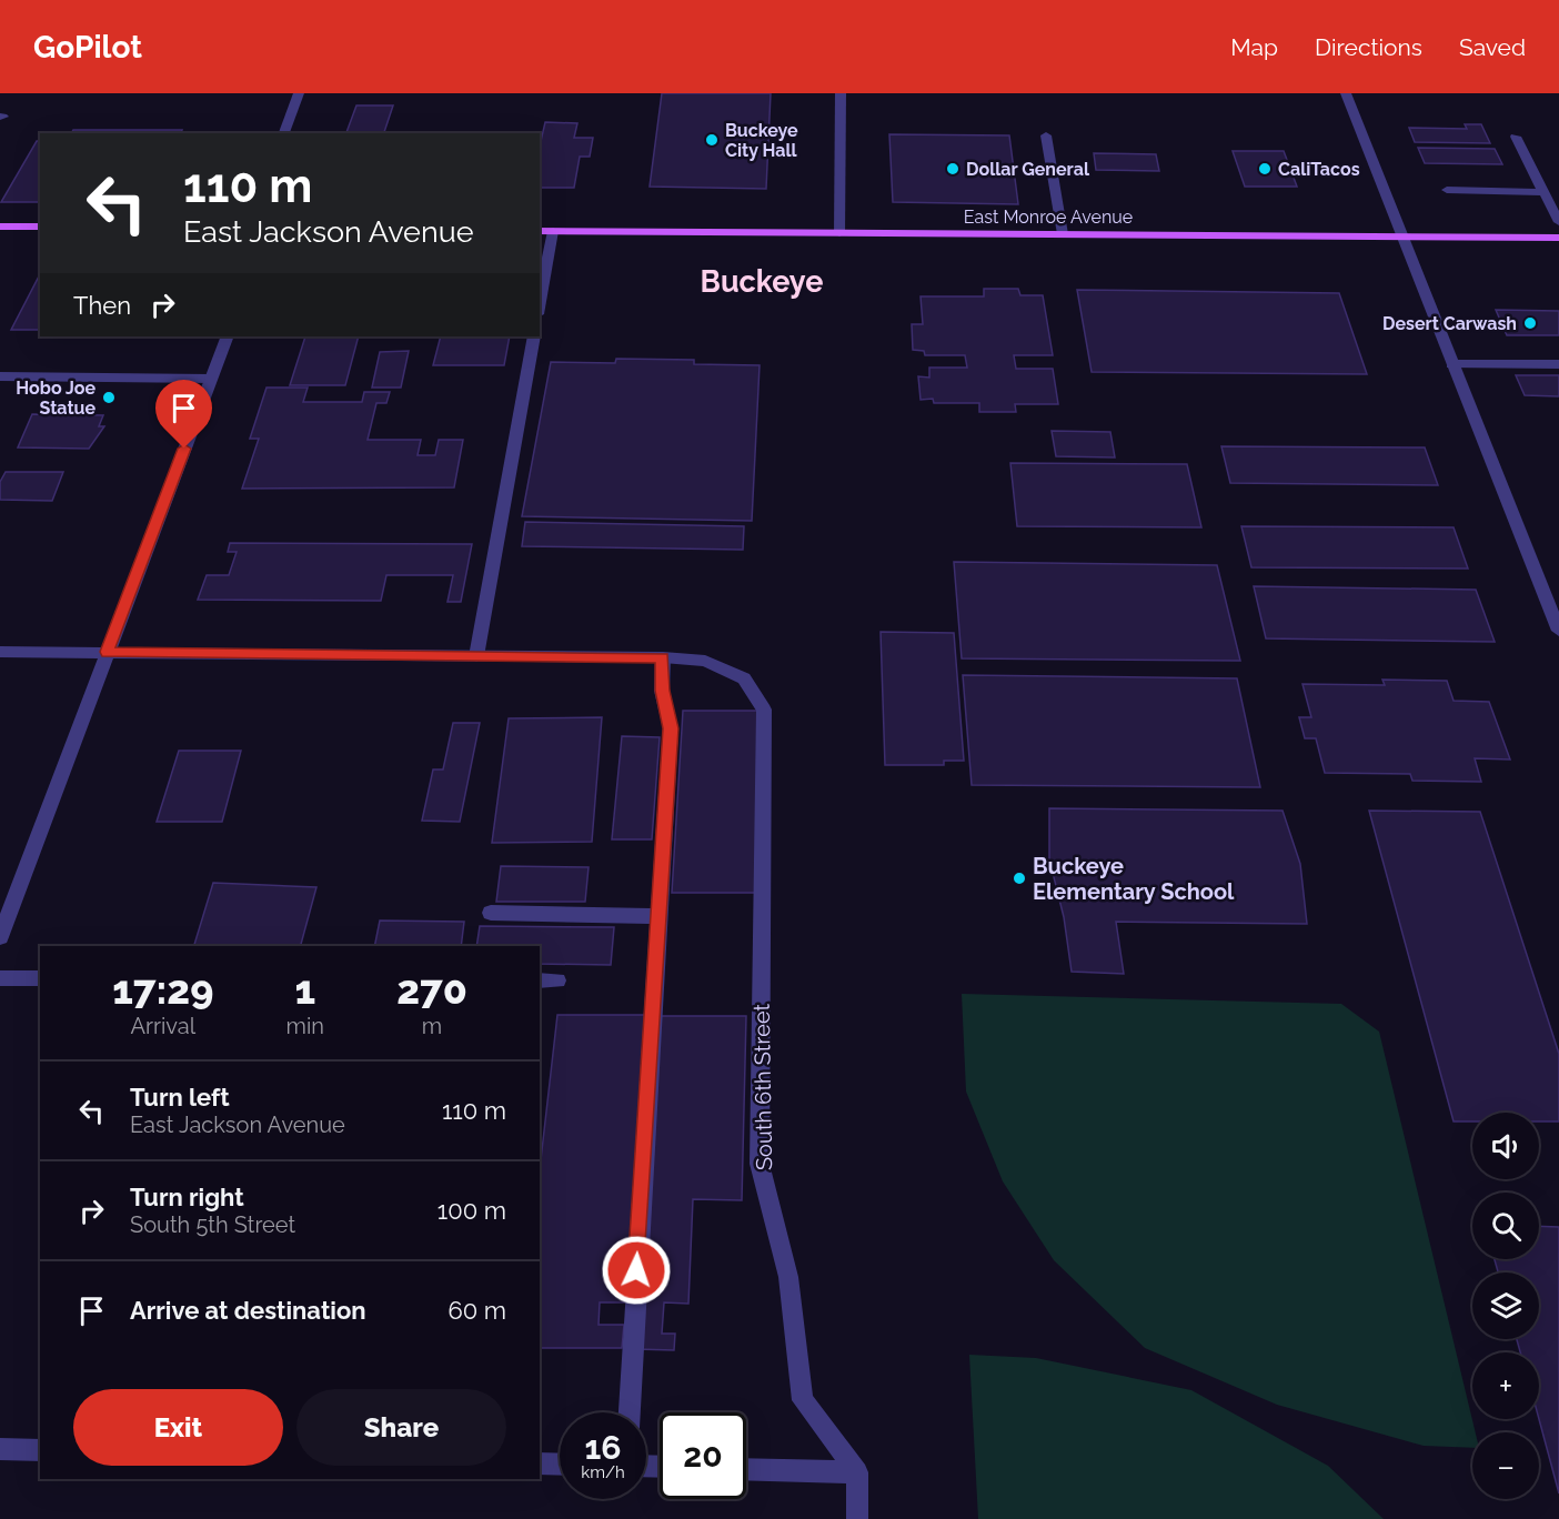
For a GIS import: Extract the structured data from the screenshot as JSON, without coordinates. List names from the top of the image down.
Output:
{
  "streets": {
    "main road": ["East Monroe Avenue"],
    "street": ["South 6th Street"]
  },
  "districts": ["Buckeye"],
  "places": [
    "Buckeye City Hall",
    "Dollar General",
    "CaliTacos",
    "Desert Carwash",
    "Hobo Joe Statue",
    "Buckeye Elementary School"
  ],
  "page": {
    "header": "GoPilot",
    "nav": ["Map", "Directions", "Saved"],
    "turn": ["110 m", "East Jackson Avenue"],
    "then": "Then",
    "eta": [
      "17:29",
      "Arrival",
      "1",
      "min",
      "270",
      "m"
    ],
    "list": [
      {
        "name": "Turn left",
        "note": "East Jackson Avenue",
        "value": "110 m"
      },
      {
        "name": "Turn right",
        "note": "South 5th Street",
        "value": "100 m"
      },
      {
        "name": "Arrive at destination",
        "value": "60 m"
      }
    ],
    "map_buttons": ["+", "−"],
    "buttons": ["Exit", "Share"],
    "speed": "16 km/h",
    "limit": "20"
  }
}
